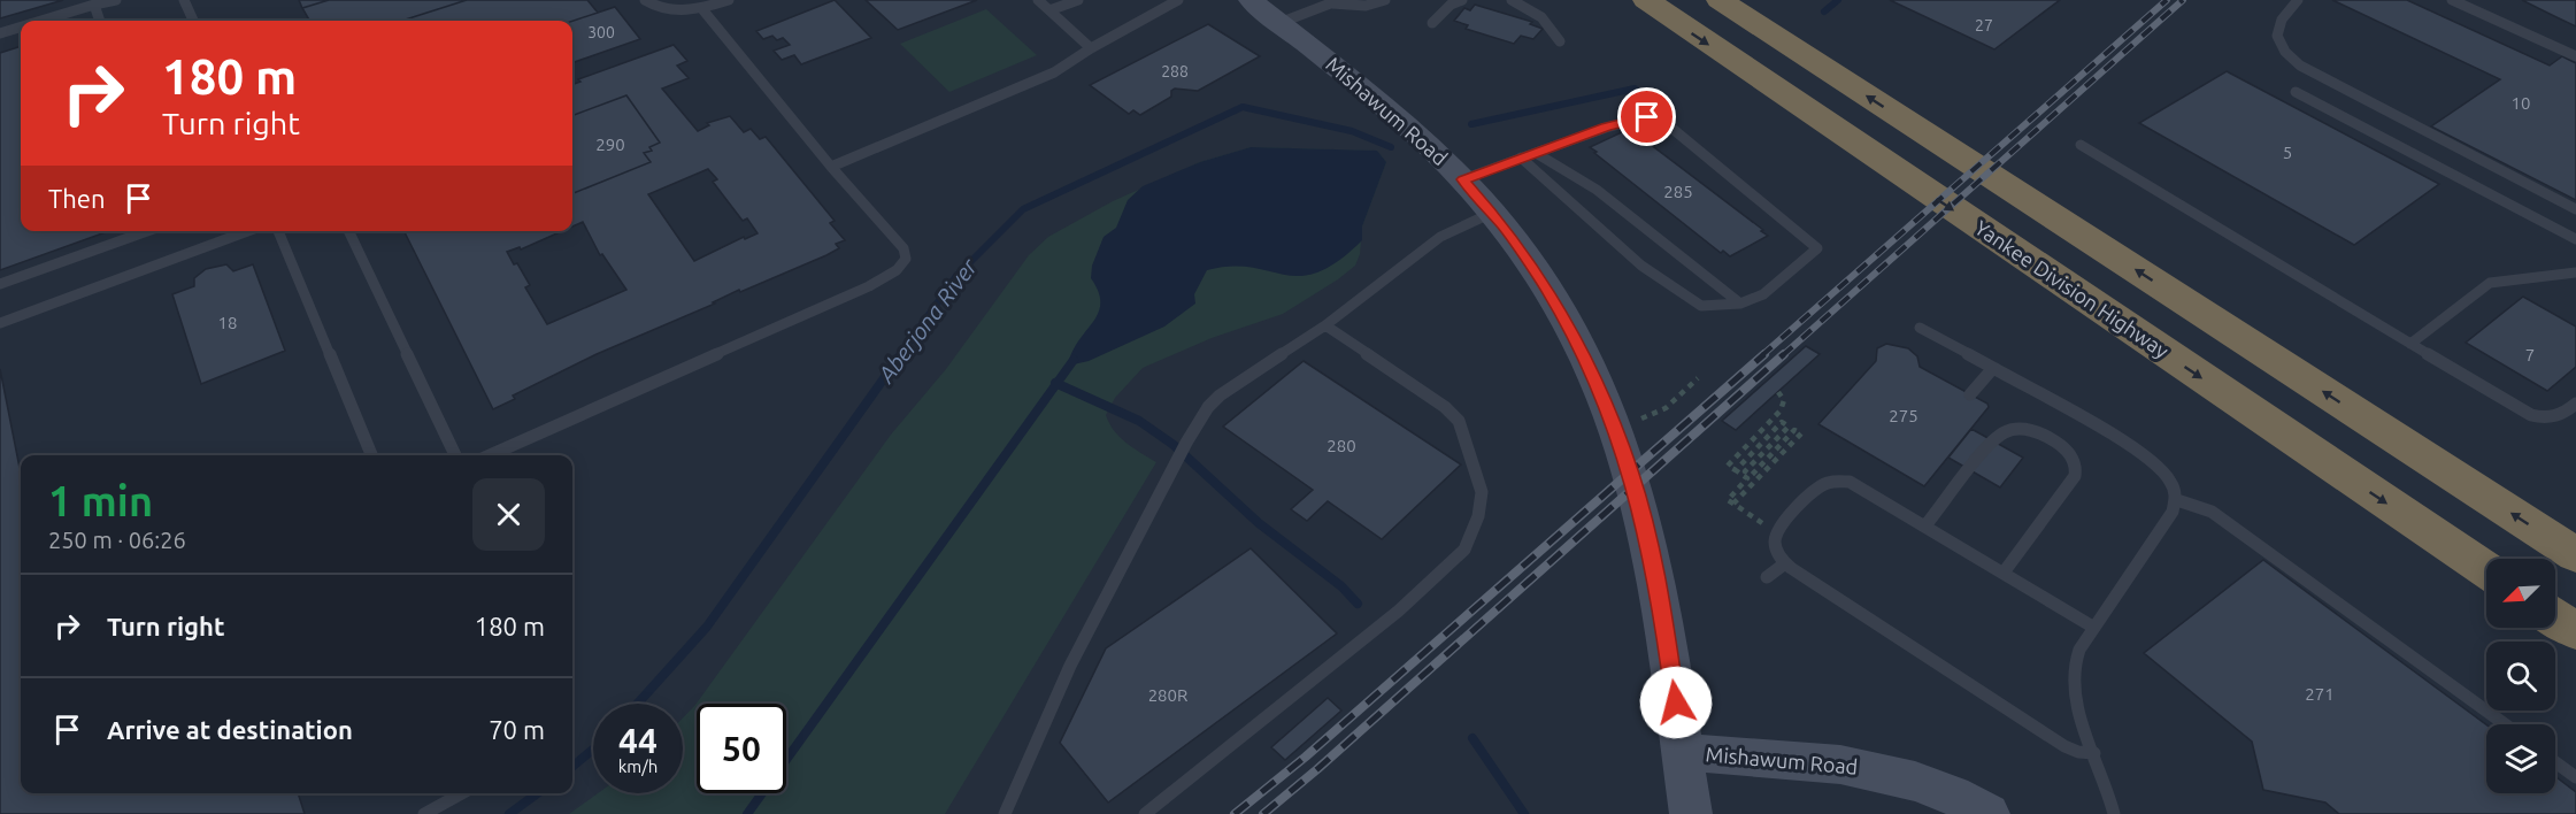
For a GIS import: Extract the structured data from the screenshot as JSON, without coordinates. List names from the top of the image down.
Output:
{
  "streets": {
    "highway": ["Yankee Division Highway"],
    "main road": ["Mishawum Road"]
  },
  "water": ["Aberjona River"],
  "house_numbers": [
    "27",
    "300",
    "288",
    "10",
    "290",
    "5",
    "285",
    "18",
    "7",
    "275",
    "280",
    "271",
    "280R"
  ],
  "north": "bottom left",
  "page": {
    "turn": ["180 m", "Turn right"],
    "then": "Then",
    "heading": ["1 min", "250 m · 06:26"],
    "list": [
      {
        "name": "Turn right",
        "value": "180 m"
      },
      {
        "name": "Arrive at destination",
        "value": "70 m"
      }
    ],
    "speed": "44 km/h",
    "limit": "50"
  }
}
